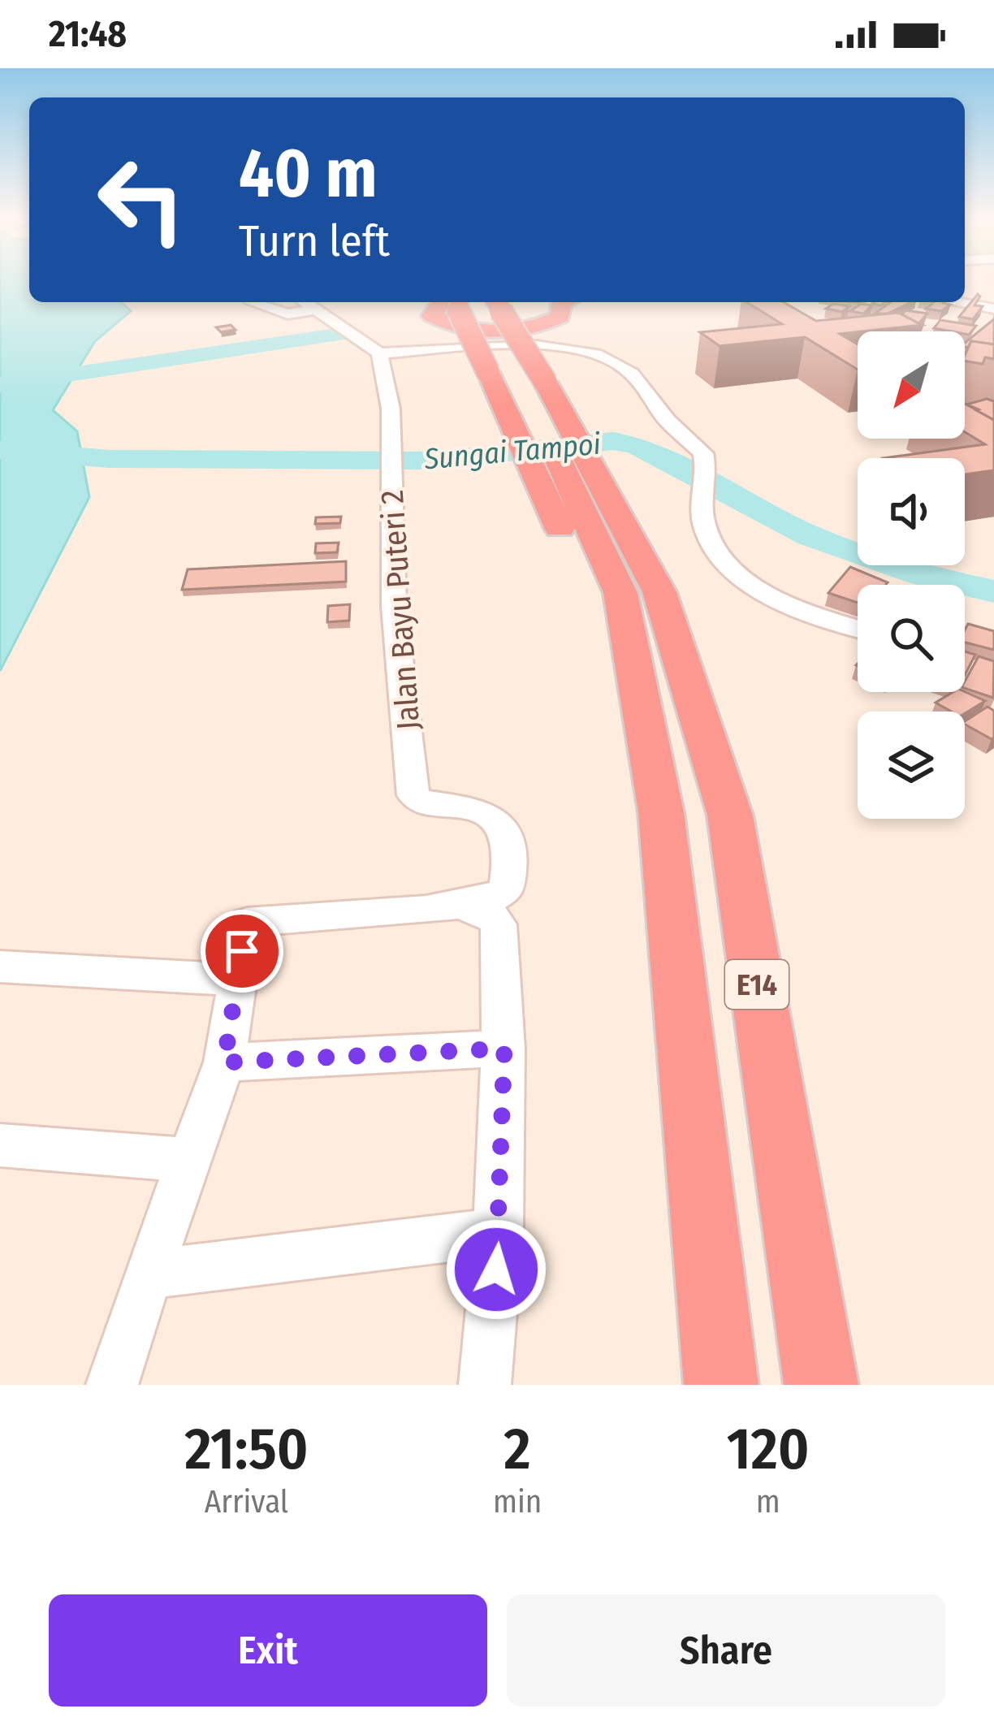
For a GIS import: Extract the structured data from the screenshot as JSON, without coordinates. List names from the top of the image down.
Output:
{
  "streets": {
    "highway": ["E14"],
    "street": ["Jalan Bayu Puteri 2"]
  },
  "water": ["Sungai Tampoi"],
  "north": "bottom left",
  "page": {
    "status": "21:48",
    "turn": ["40 m", "Turn left"],
    "eta": [
      "21:50",
      "Arrival",
      "2",
      "min",
      "120",
      "m"
    ],
    "buttons": ["Exit", "Share"]
  }
}
